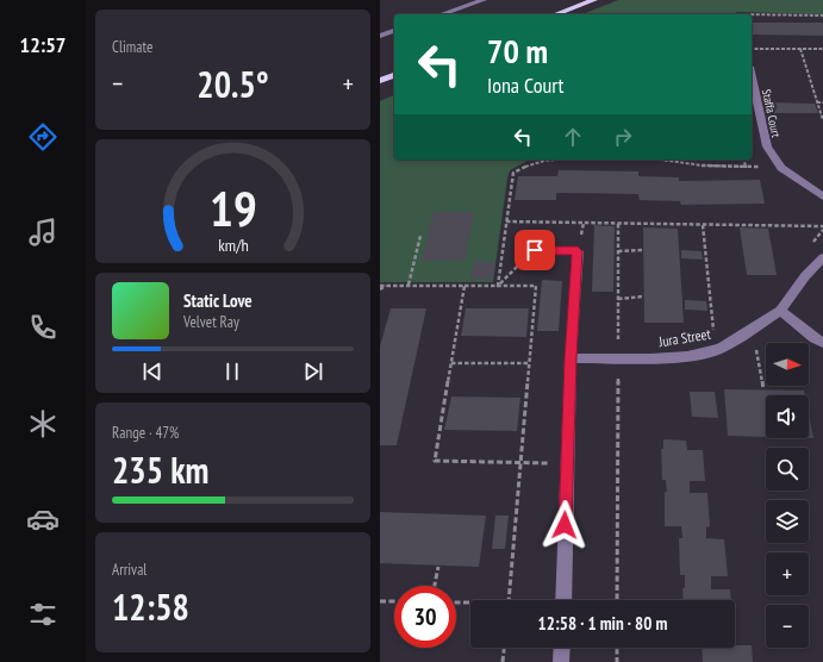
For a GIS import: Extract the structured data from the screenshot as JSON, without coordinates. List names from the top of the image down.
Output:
{
  "streets": {
    "street": ["Staffa Court", "Jura Street"]
  },
  "north": "right",
  "page": {
    "tabs": "12:57",
    "tile": [
      "Climate",
      ["Range · 47%", "235 km"],
      ["Arrival", "12:58"]
    ],
    "turn": ["70 m", "Iona Court"],
    "heat": ["−", "20.5°", "+"],
    "song": ["Static Love", "Velvet Ray"],
    "map_buttons": ["+", "−"],
    "limit": "30",
    "trip": "12:58 · 1 min · 80 m",
    "gauge": ["19", "km/h"]
  }
}
